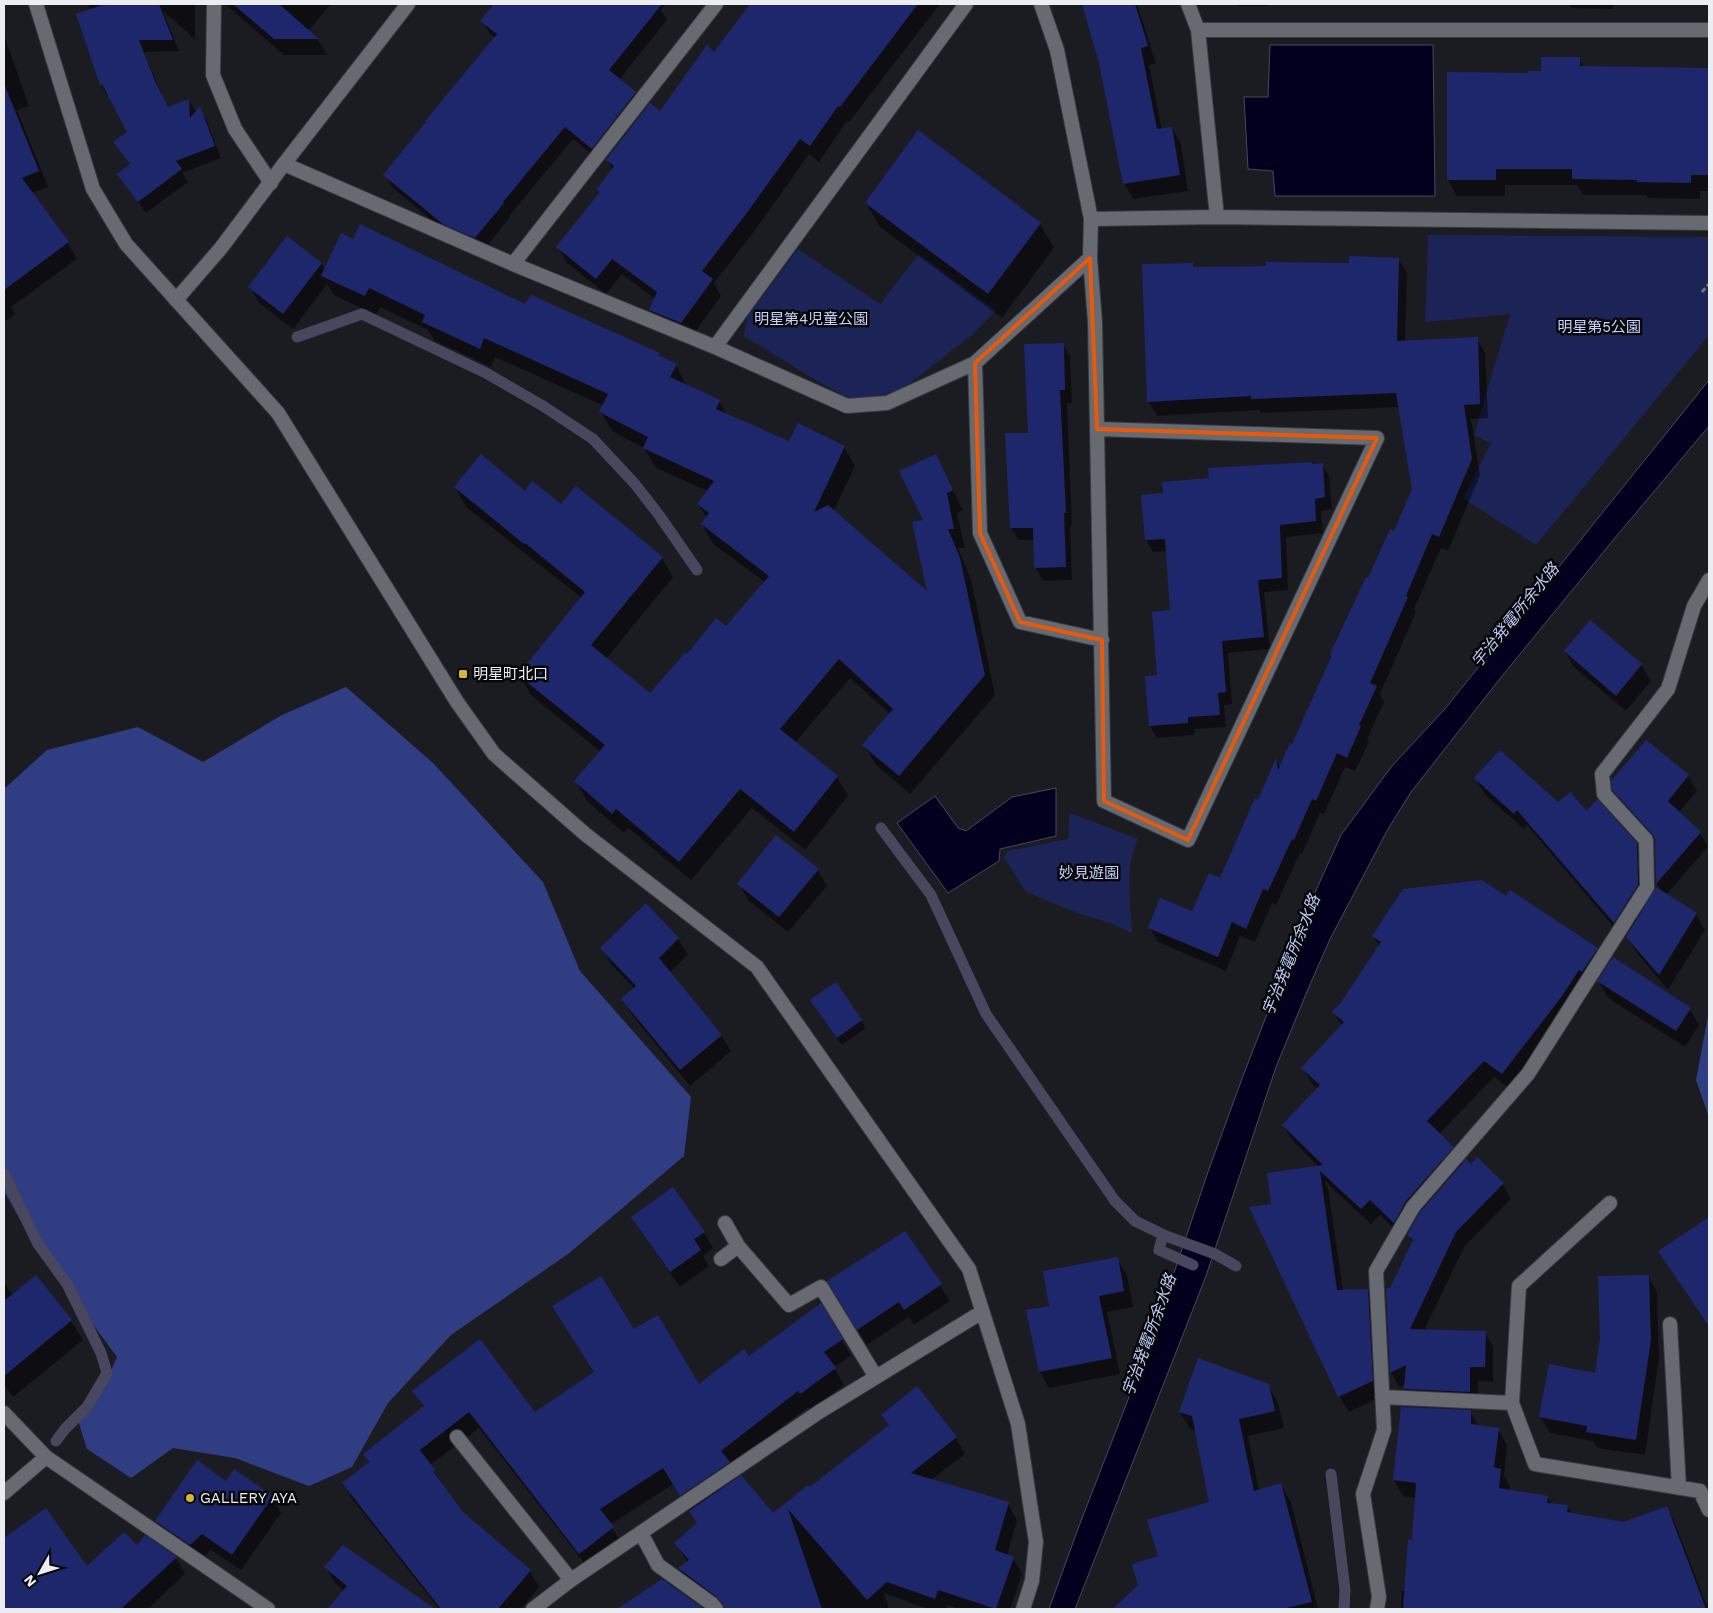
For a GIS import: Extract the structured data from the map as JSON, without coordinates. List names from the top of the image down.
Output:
{
  "water": ["宇治発電所余水路"],
  "parks": ["明星第4児童公園", "明星第5公園", "妙見遊園"],
  "places": {
    "transit": ["明星町北口"],
    "other": ["GALLERY AYA"]
  },
  "north": "bottom left"
}
